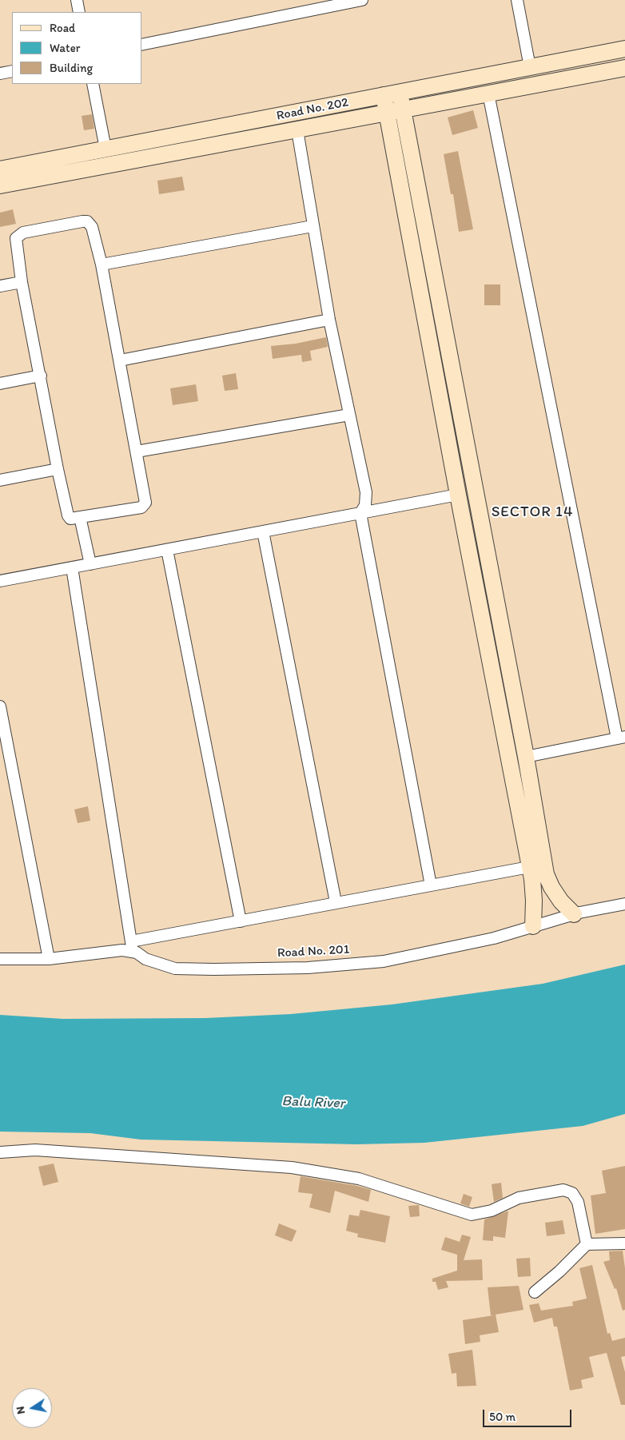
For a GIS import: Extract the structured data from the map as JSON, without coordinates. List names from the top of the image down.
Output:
{
  "streets": {
    "street": ["Road No. 202", "Road No. 201"]
  },
  "districts": ["SECTOR 14"],
  "water": ["Balu River"],
  "legend": ["Road", "Water", "Building"],
  "scale_bar": "50 m",
  "north": "left"
}
